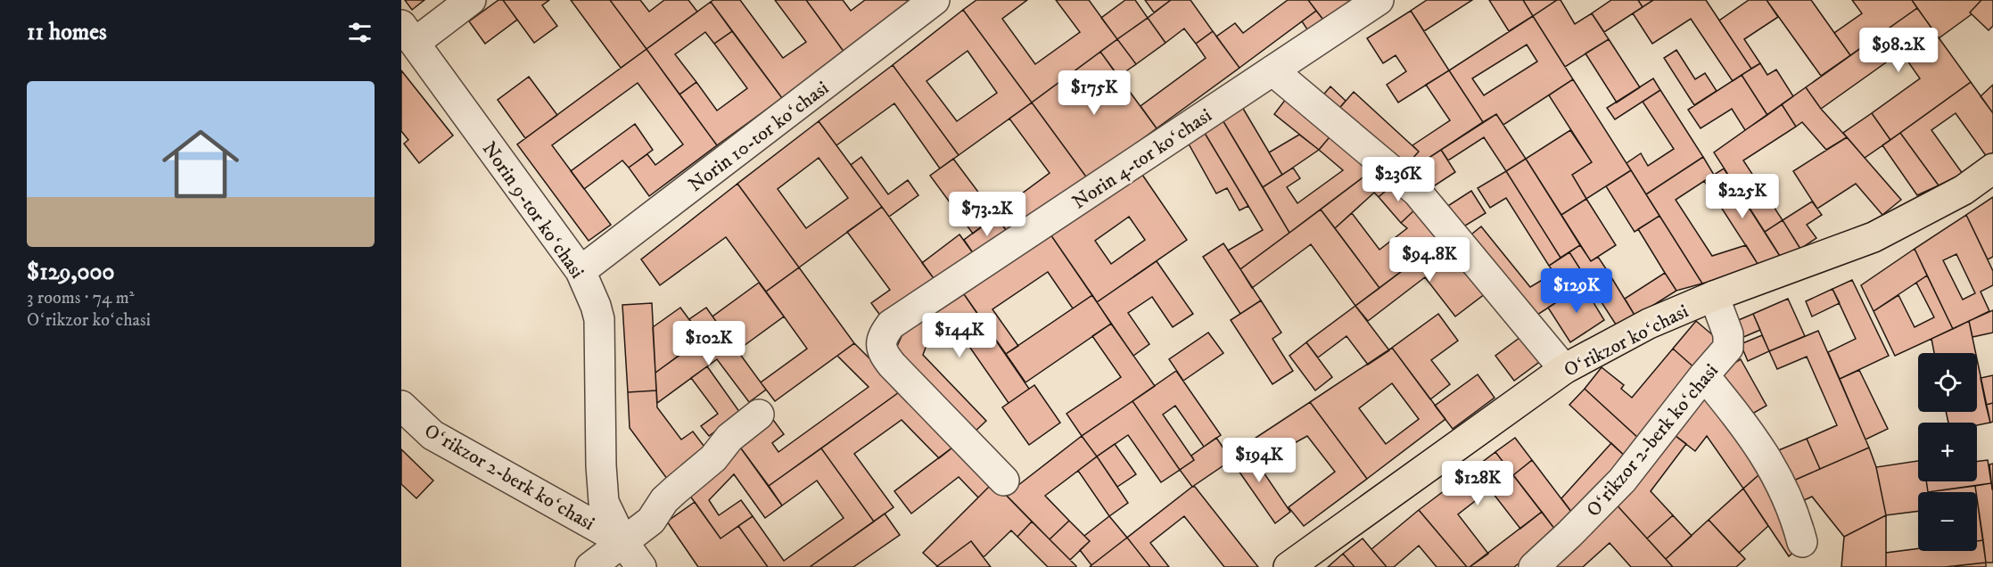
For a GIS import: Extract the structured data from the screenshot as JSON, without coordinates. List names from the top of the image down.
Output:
{
  "streets": {
    "main road": ["Oʻrikzor koʻchasi"],
    "street": [
      "Norin 10-tor koʻchasi",
      "Norin 4-tor koʻchasi",
      "Norin 9-tor koʻchasi",
      "Oʻrikzor 2-berk koʻchasi"
    ]
  },
  "crossings": [
    ["Norin 10-tor koʻchasi", "Norin 9-tor koʻchasi"],
    ["Norin 9-tor koʻchasi", "Oʻrikzor 2-berk koʻchasi"],
    ["Oʻrikzor koʻchasi", "Oʻrikzor 2-berk koʻchasi"]
  ],
  "page": {
    "heading": "11 homes",
    "price": [
      "$98.2K",
      "$175K",
      "$236K",
      "$225K",
      "$73.2K",
      "$94.8K",
      "$129K",
      "$144K",
      "$102K",
      "$194K",
      "$128K"
    ],
    "list": [
      {
        "name": "$129,000",
        "note": "3 rooms · 74 m² · Oʻrikzor koʻchasi"
      }
    ],
    "map_buttons": ["+", "−"]
  }
}
